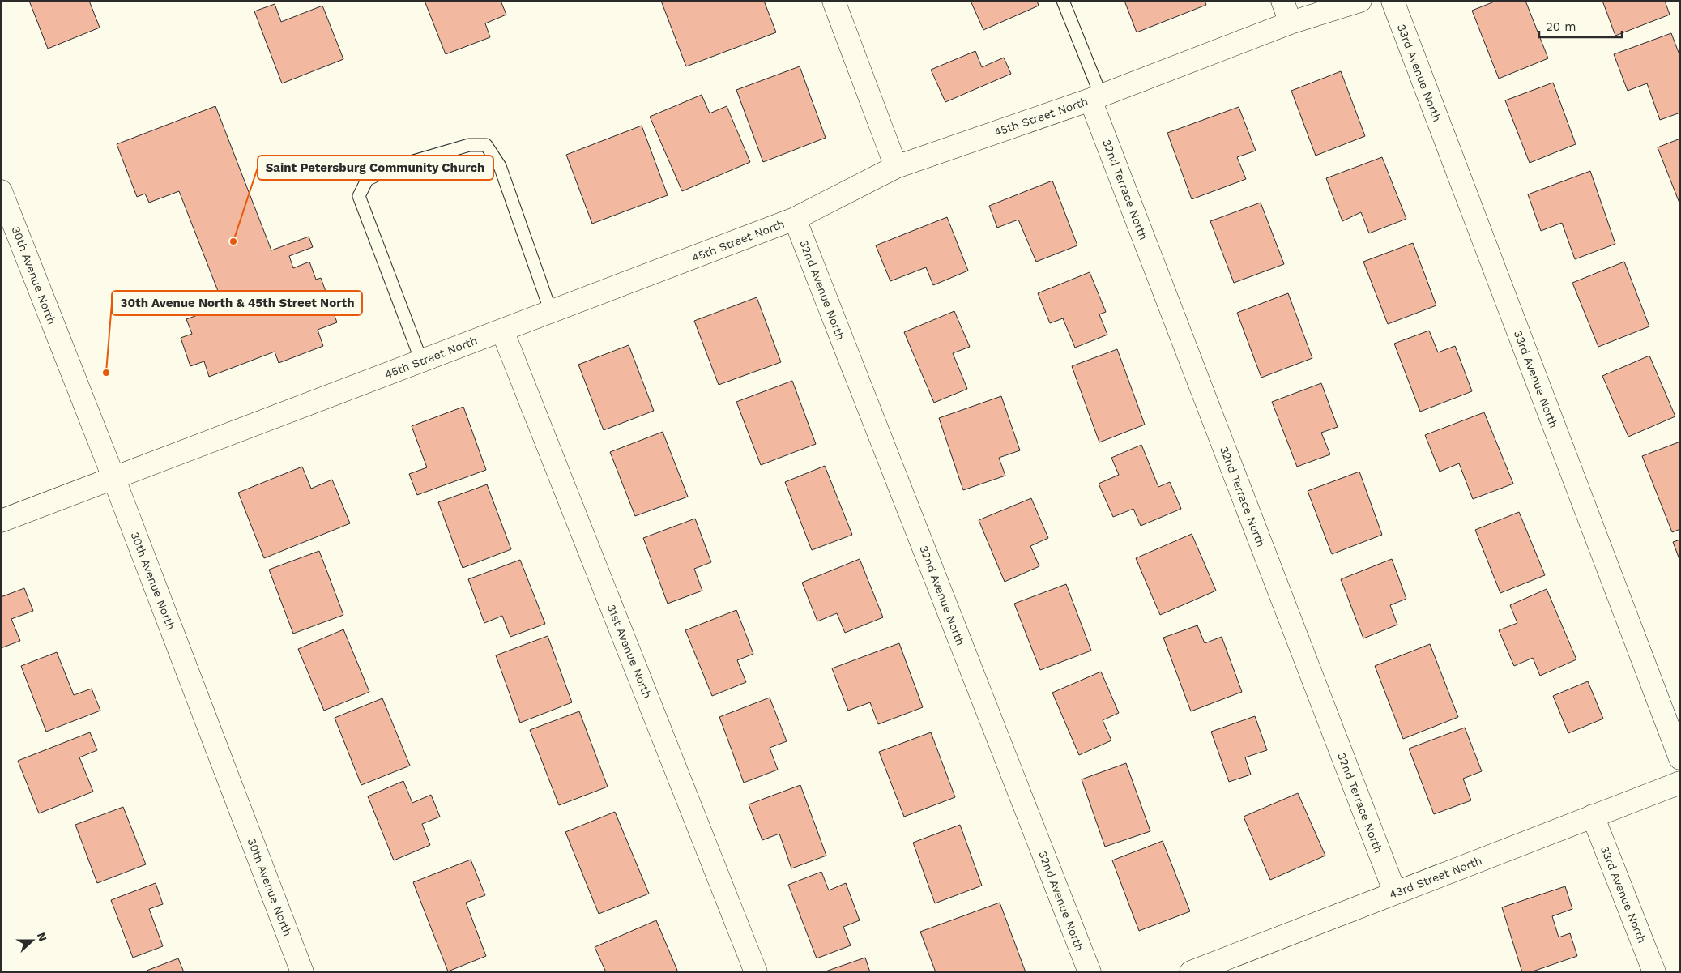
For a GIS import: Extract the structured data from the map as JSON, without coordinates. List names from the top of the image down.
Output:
{
  "streets": {
    "street": [
      "33rd Avenue North",
      "45th Street North",
      "32nd Terrace North",
      "30th Avenue North",
      "32nd Avenue North",
      "31st Avenue North",
      "43rd Street North"
    ]
  },
  "crossings": [
    ["33rd Avenue North", "43rd Street North"],
    ["45th Street North", "32nd Terrace North"],
    ["45th Street North", "30th Avenue North"],
    ["45th Street North", "32nd Avenue North"],
    ["45th Street North", "31st Avenue North"],
    ["32nd Terrace North", "43rd Street North"]
  ],
  "places": ["Saint Petersburg Community Church", "30th Avenue North & 45th Street North"],
  "scale_bar": "20 m",
  "north": "right"
}
